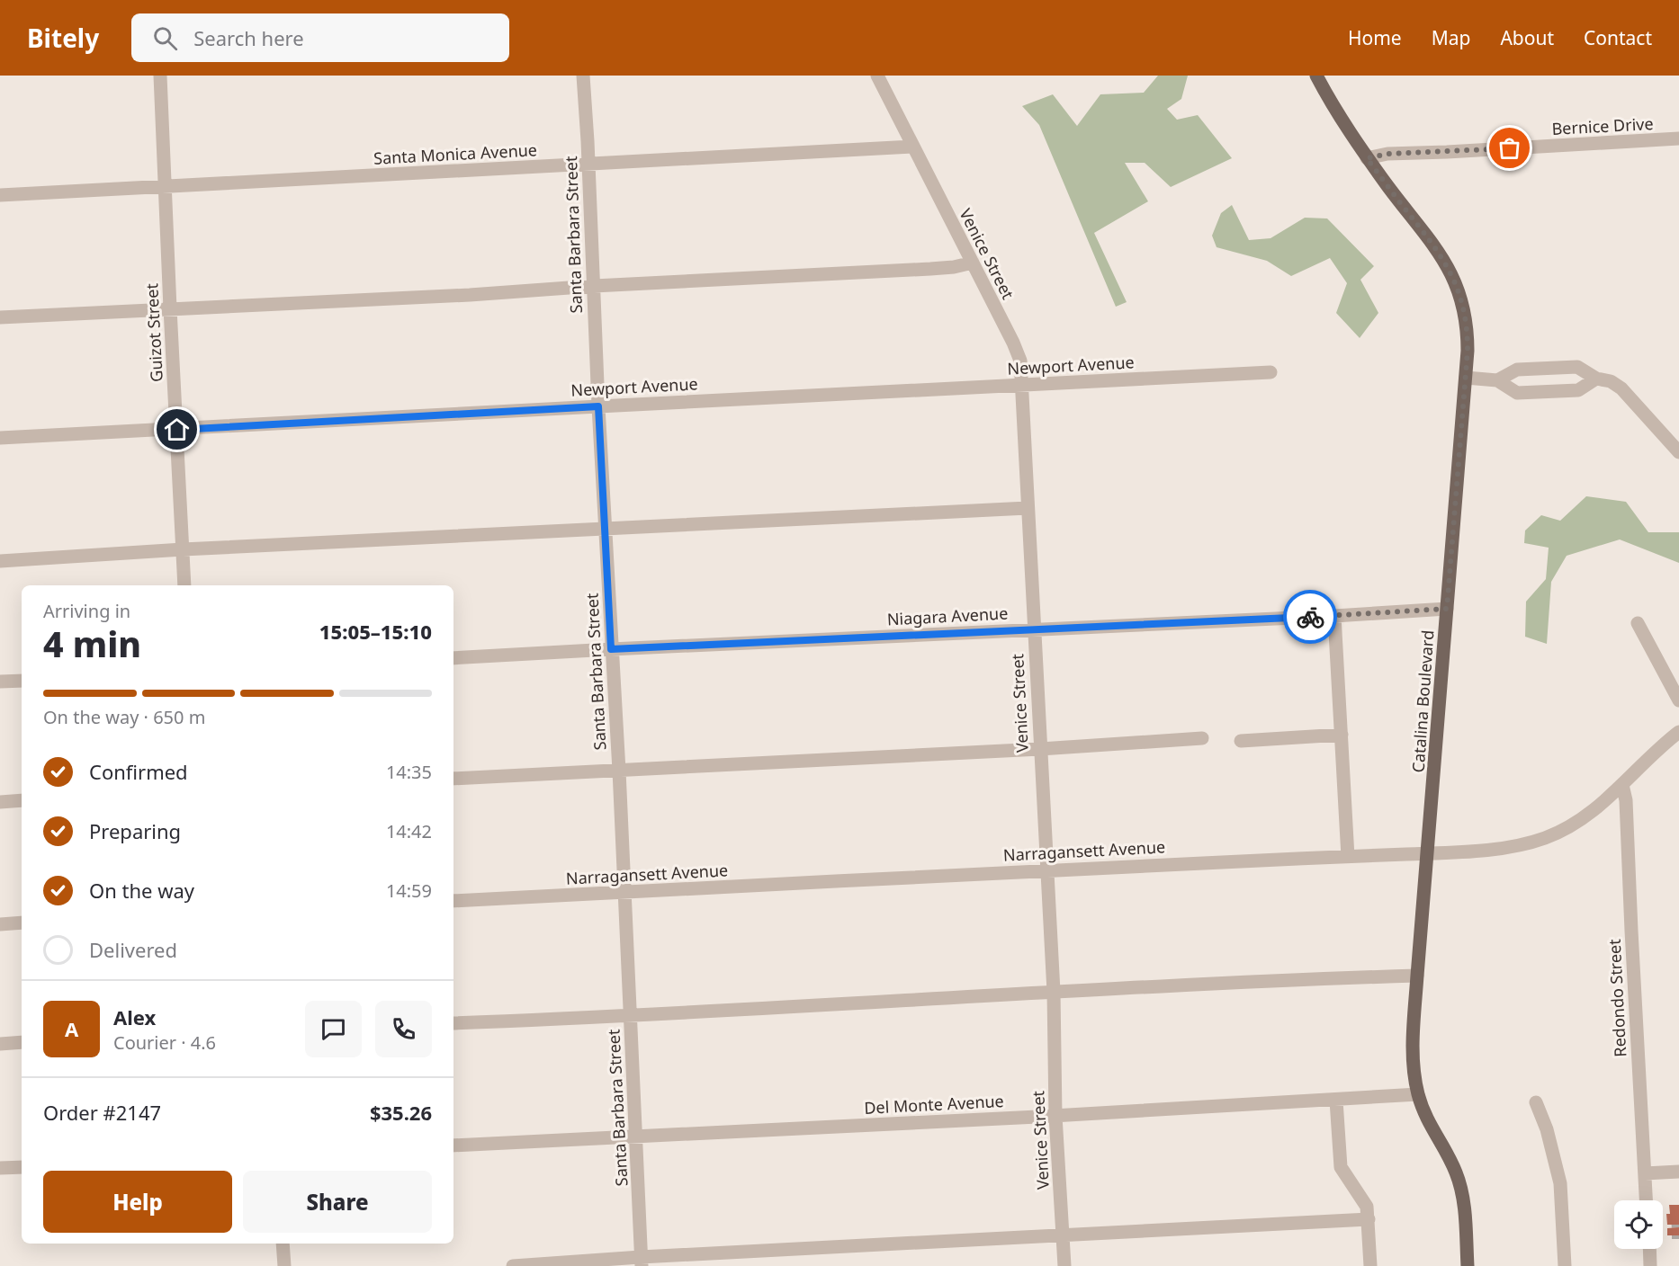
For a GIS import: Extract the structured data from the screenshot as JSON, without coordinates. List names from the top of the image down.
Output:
{
  "streets": {
    "main road": ["Catalina Boulevard"],
    "street": [
      "Bernice Drive",
      "Santa Monica Avenue",
      "Santa Barbara Street",
      "Venice Street",
      "Guizot Street",
      "Newport Avenue",
      "Niagara Avenue",
      "Narragansett Avenue",
      "Redondo Street",
      "Del Monte Avenue"
    ]
  },
  "crossings": [
    ["Bernice Drive", "Catalina Boulevard"],
    ["Santa Monica Avenue", "Santa Barbara Street"],
    ["Santa Monica Avenue", "Venice Street"],
    ["Santa Monica Avenue", "Guizot Street"],
    ["Santa Barbara Street", "Newport Avenue"],
    ["Santa Barbara Street", "Niagara Avenue"],
    ["Santa Barbara Street", "Narragansett Avenue"],
    ["Santa Barbara Street", "Del Monte Avenue"],
    ["Venice Street", "Newport Avenue"],
    ["Venice Street", "Niagara Avenue"],
    ["Venice Street", "Narragansett Avenue"],
    ["Venice Street", "Del Monte Avenue"],
    ["Guizot Street", "Newport Avenue"],
    ["Niagara Avenue", "Catalina Boulevard"],
    ["Catalina Boulevard", "Narragansett Avenue"],
    ["Catalina Boulevard", "Del Monte Avenue"],
    ["Narragansett Avenue", "Redondo Street"]
  ],
  "page": {
    "header": "Bitely",
    "search": "Search here",
    "nav": [
      "Home",
      "Map",
      "About",
      "Contact"
    ],
    "heading": ["4 min", "Arriving in", "15:05–15:10"],
    "panel": [
      "Alex",
      "Courier · 4.6",
      "Order #2147",
      "$35.26"
    ],
    "bar": "On the way · 650 m",
    "list": [
      ["Confirmed", "14:35"],
      ["Preparing", "14:42"],
      ["On the way", "14:59"],
      "Delivered"
    ],
    "round": "A",
    "buttons": ["Help", "Share"]
  }
}
